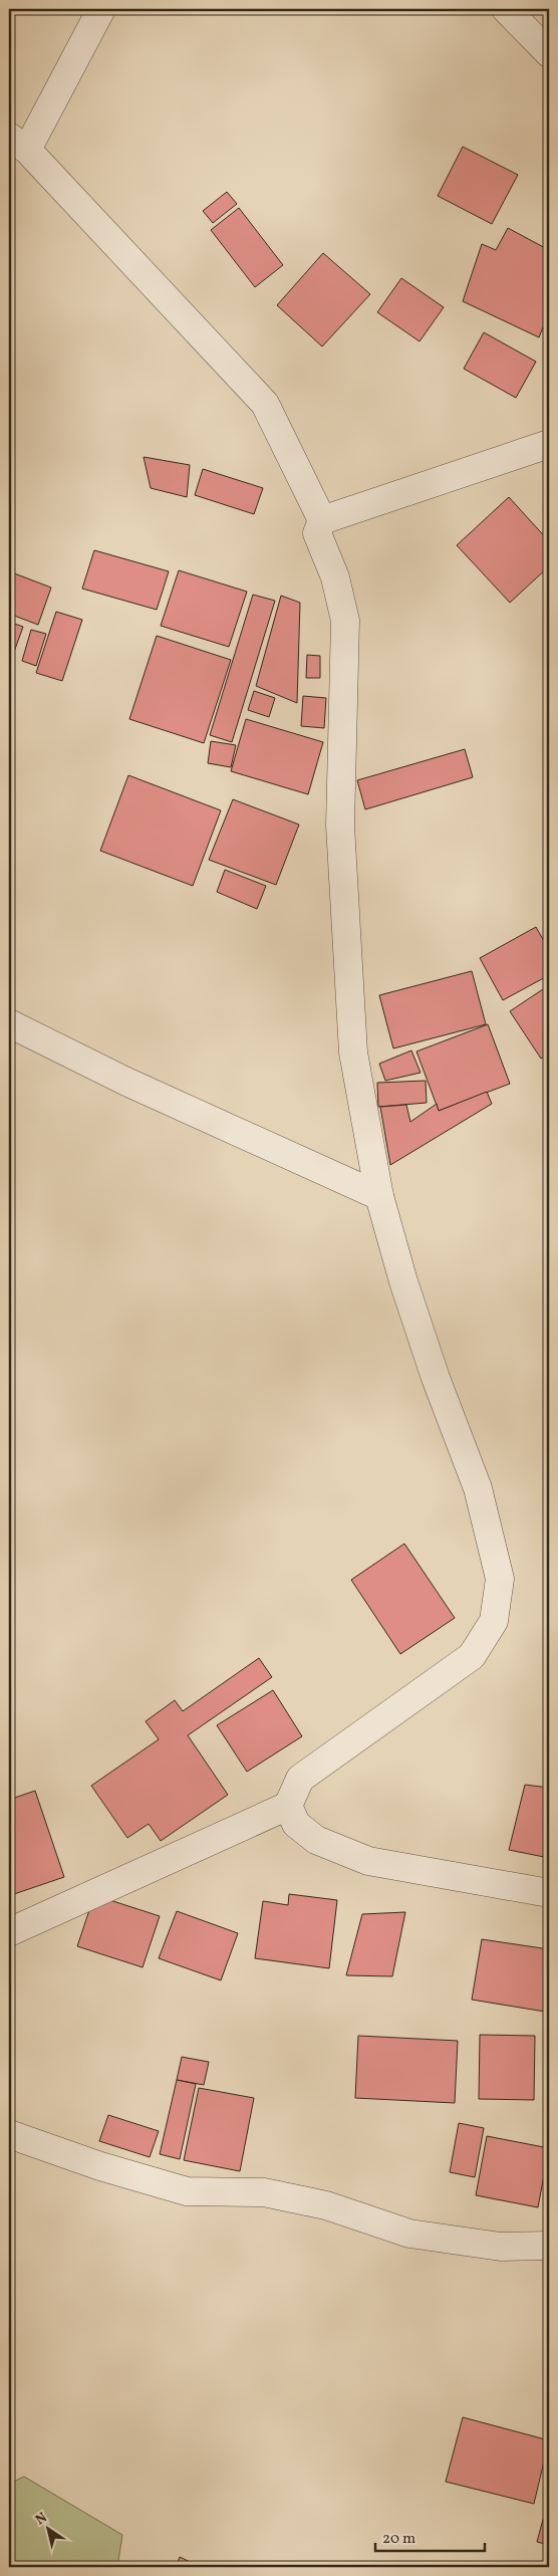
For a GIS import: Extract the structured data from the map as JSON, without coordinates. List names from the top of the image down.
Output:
{
  "scale_bar": "20 m",
  "north": "top left"
}
